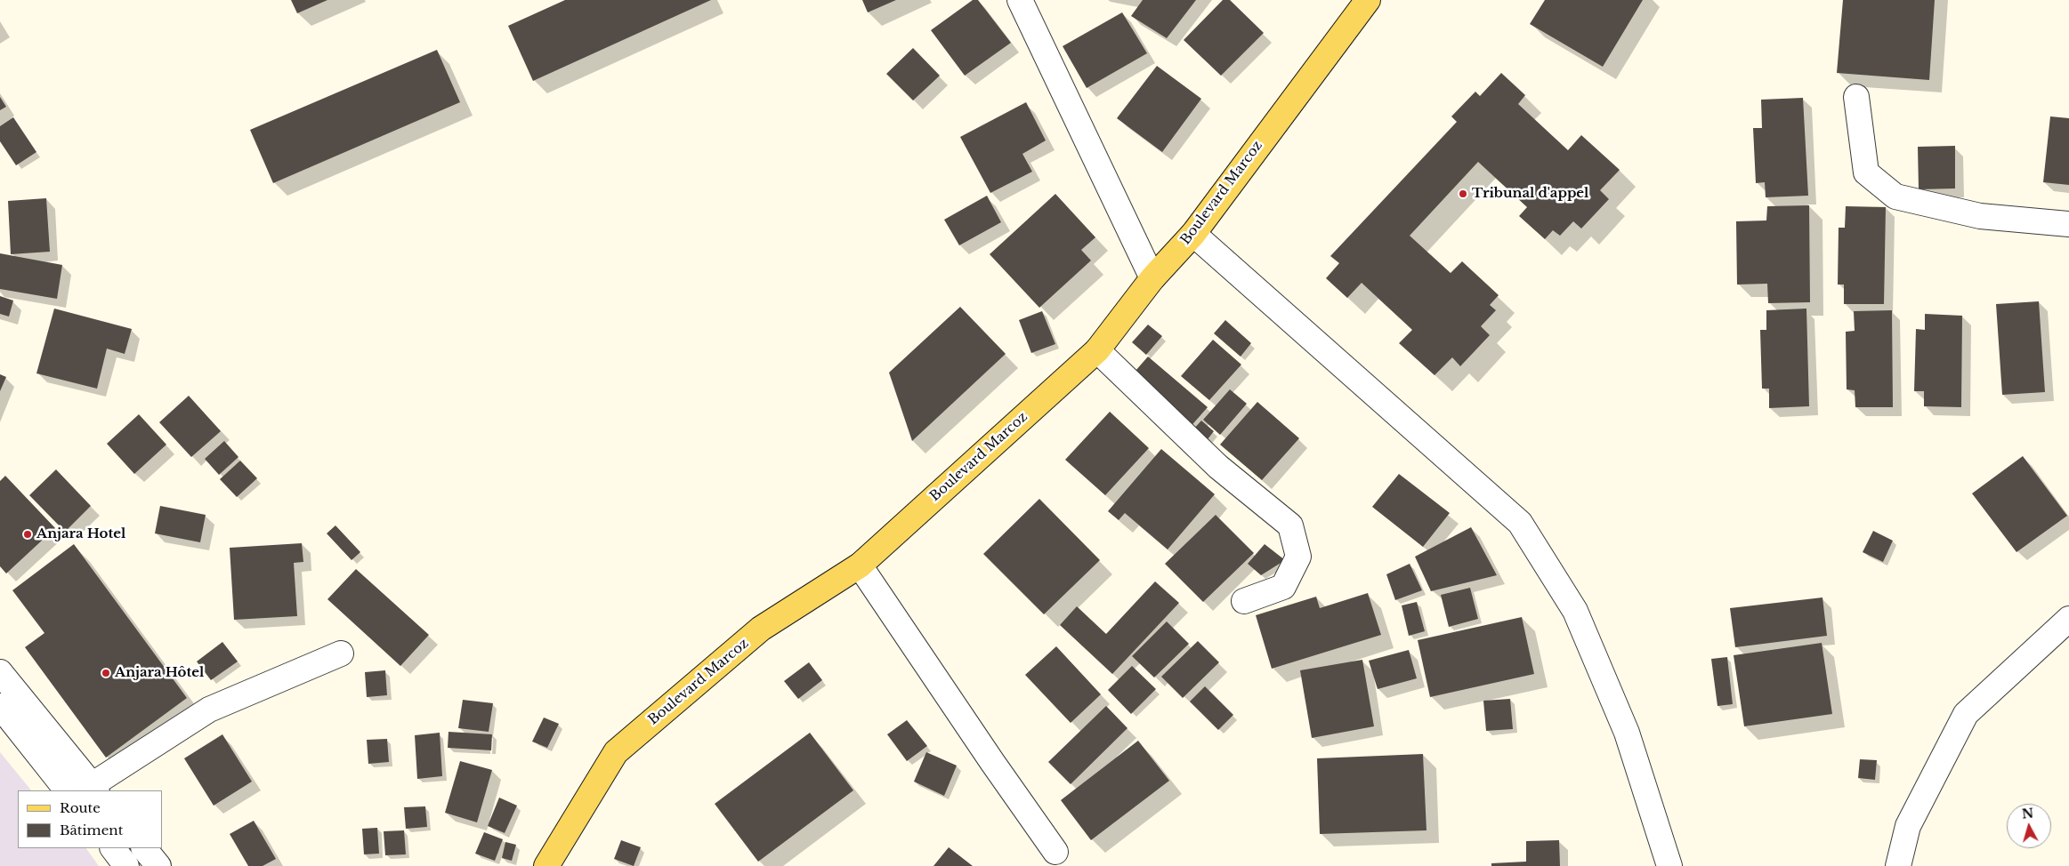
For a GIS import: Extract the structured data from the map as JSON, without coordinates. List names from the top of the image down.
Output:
{
  "streets": {
    "main road": ["Boulevard Marcoz"]
  },
  "places": ["Tribunal d'appel", "Anjara Hotel", "Anjara Hôtel"],
  "legend": ["Route", "Bâtiment"],
  "north": "top"
}
